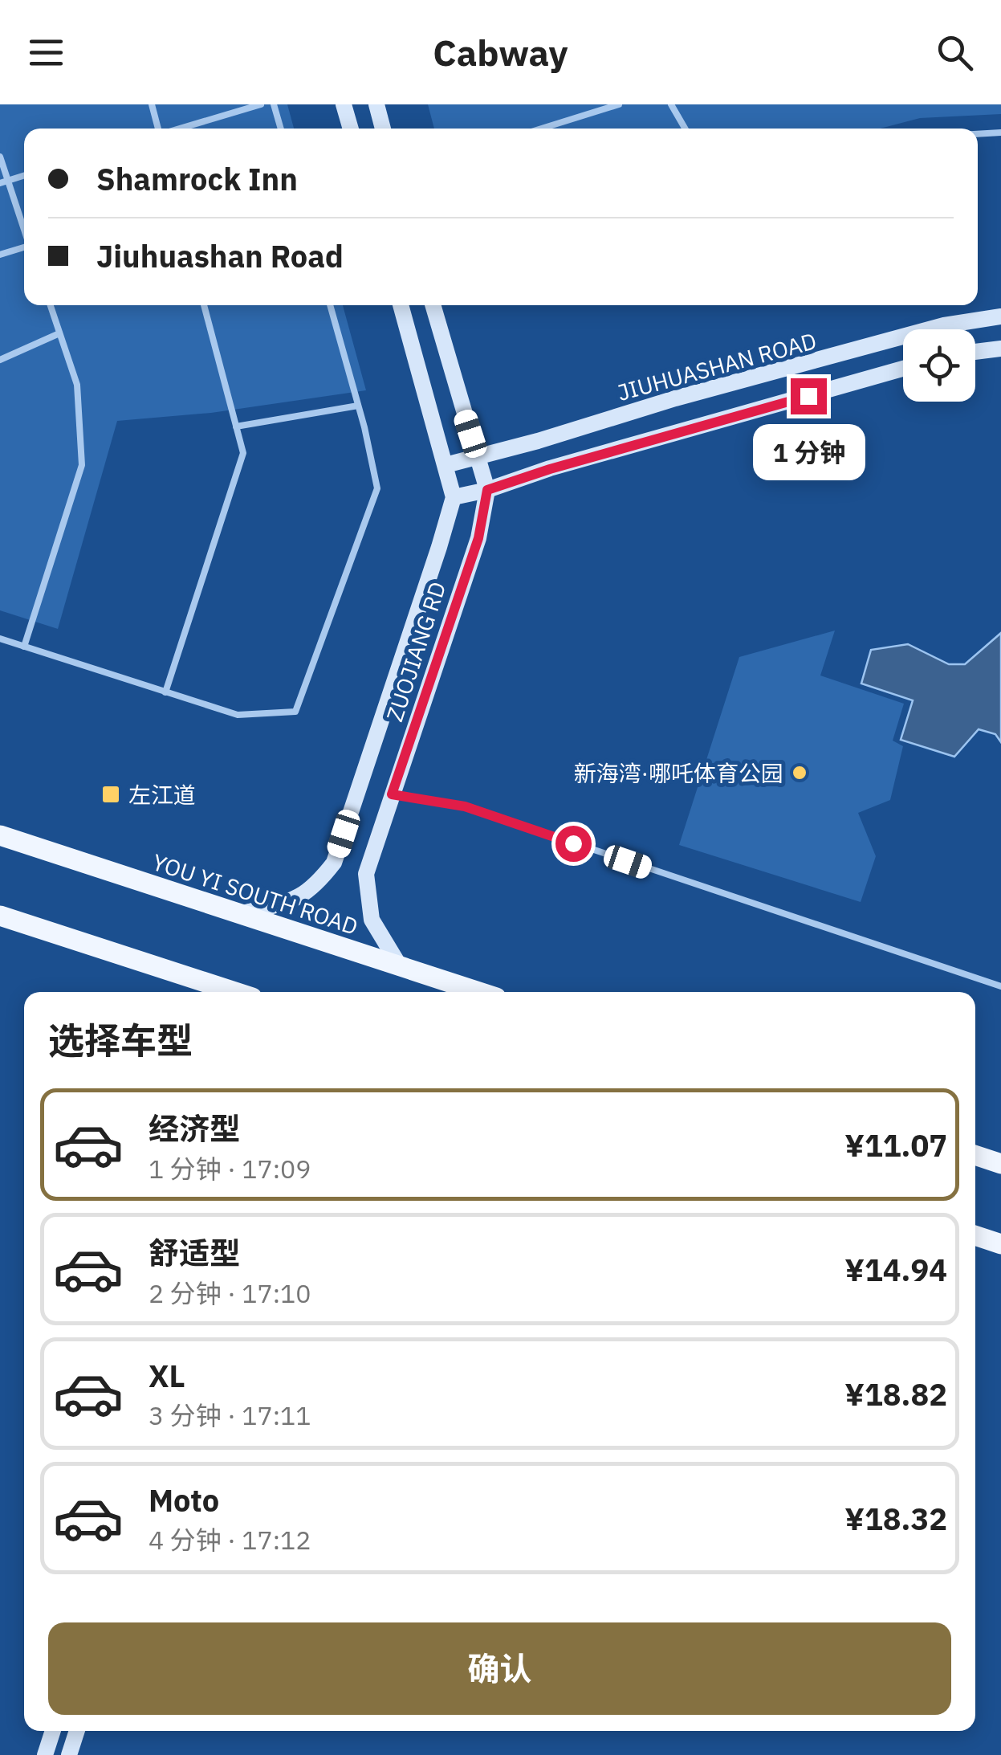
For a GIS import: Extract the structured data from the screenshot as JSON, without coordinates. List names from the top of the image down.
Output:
{
  "streets": {
    "main road": ["YOU YI SOUTH ROAD"],
    "street": ["JIUHUASHAN ROAD", "ZUOJIANG RD"]
  },
  "crossings": [
    ["JIUHUASHAN ROAD", "ZUOJIANG RD"],
    ["ZUOJIANG RD", "YOU YI SOUTH ROAD"]
  ],
  "places": {
    "other": ["新海湾·哪吒体育公园"],
    "transit": ["左江道"]
  },
  "page": {
    "header": "Cabway",
    "banner": ["Shamrock Inn", "Jiuhuashan Road"],
    "bubble": "1 分钟",
    "heading": "选择车型",
    "list": [
      {
        "name": "经济型",
        "note": "1 分钟 · 17:09",
        "value": "¥11.07"
      },
      {
        "name": "舒适型",
        "note": "2 分钟 · 17:10",
        "value": "¥14.94"
      },
      {
        "name": "XL",
        "note": "3 分钟 · 17:11",
        "value": "¥18.82"
      },
      {
        "name": "Moto",
        "note": "4 分钟 · 17:12",
        "value": "¥18.32"
      }
    ],
    "buttons": "确认"
  }
}
